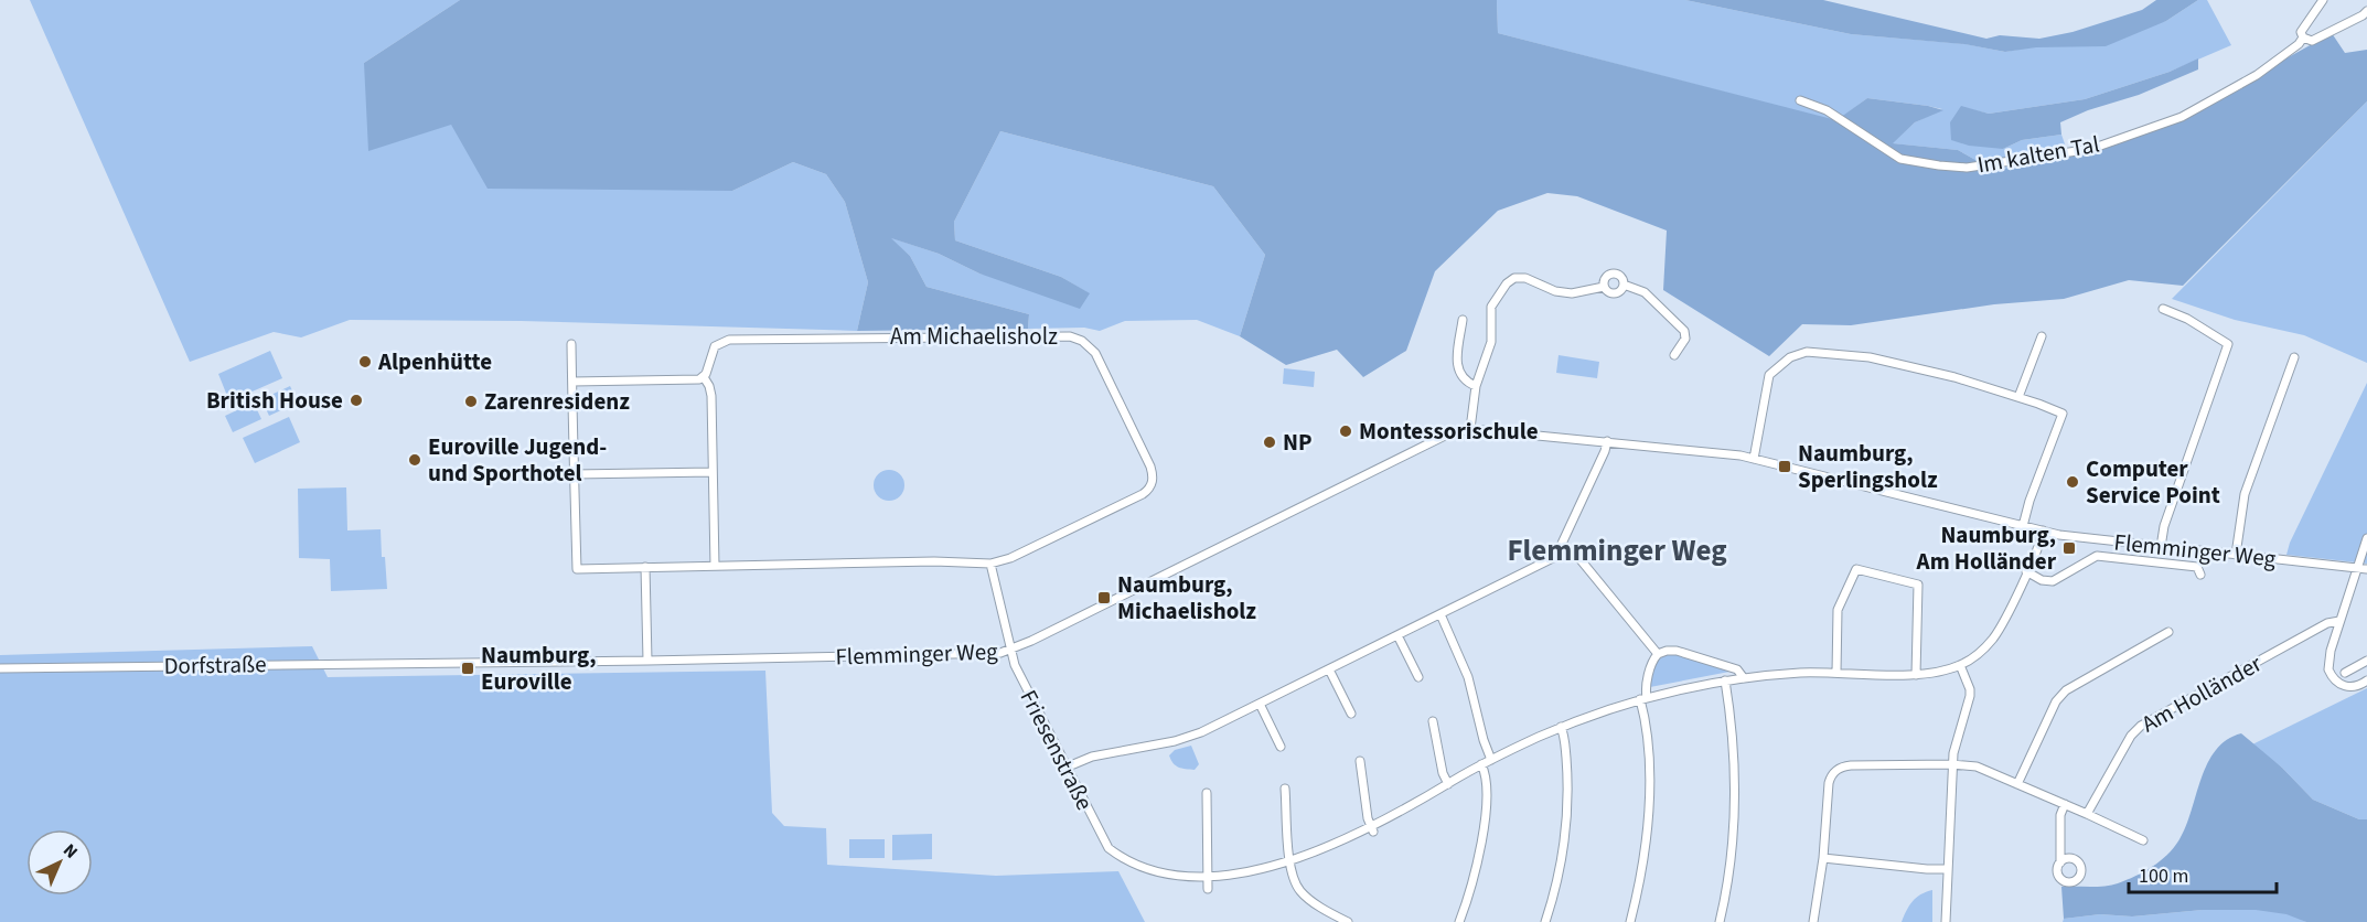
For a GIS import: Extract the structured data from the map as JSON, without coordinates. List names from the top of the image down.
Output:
{
  "streets": {
    "street": [
      "Im kalten Tal",
      "Am Michaelisholz",
      "Flemminger Weg",
      "Dorfstraße",
      "Am Holländer",
      "Friesenstraße"
    ]
  },
  "crossings": [
    ["Flemminger Weg", "Dorfstraße"],
    ["Flemminger Weg", "Friesenstraße"]
  ],
  "districts": ["Flemminger Weg"],
  "places": {
    "other": [
      "Alpenhütte",
      "British House",
      "Zarenresidenz",
      "Montessorischule",
      "NP",
      "Euroville Jugend- und Sporthotel",
      "Computer Service Point"
    ],
    "transit": [
      "Naumburg, Sperlingsholz",
      "Naumburg, Am Holländer",
      "Naumburg, Michaelisholz",
      "Naumburg, Euroville"
    ]
  },
  "scale_bar": "100 m",
  "north": "top right"
}
